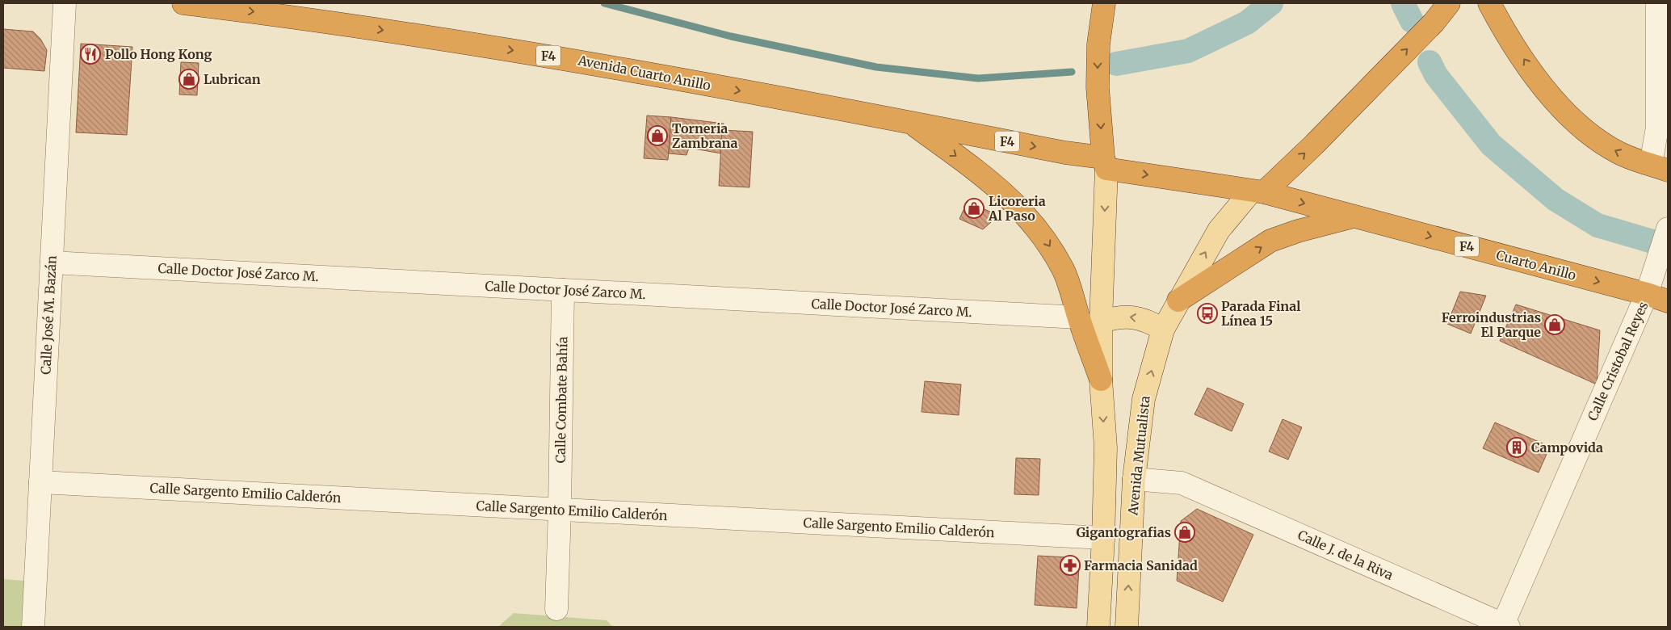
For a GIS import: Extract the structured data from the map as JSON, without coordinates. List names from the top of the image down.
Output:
{
  "streets": {
    "highway": ["F4", "Avenida Cuarto Anillo", "Cuarto Anillo"],
    "main road": ["Avenida Mutualista"],
    "street": [
      "Calle Doctor José Zarco M.",
      "Calle José M. Bazán",
      "Calle Cristobal Reyes",
      "Calle Combate Bahía",
      "Calle Sargento Emilio Calderón",
      "Calle J. de la Riva"
    ]
  },
  "crossings": [
    ["F4", "Avenida Cuarto Anillo"],
    ["F4", "Cuarto Anillo"],
    ["F4", "Avenida Mutualista"],
    ["Cuarto Anillo", "Calle Cristobal Reyes"],
    ["Cuarto Anillo", "Avenida Mutualista"],
    ["Calle Doctor José Zarco M.", "Calle José M. Bazán"],
    ["Calle Doctor José Zarco M.", "Calle Combate Bahía"],
    ["Calle José M. Bazán", "Calle Sargento Emilio Calderón"],
    ["Calle Cristobal Reyes", "Calle J. de la Riva"],
    ["Calle Combate Bahía", "Calle Sargento Emilio Calderón"],
    ["Avenida Mutualista", "Calle J. de la Riva"]
  ],
  "one_way": ["Avenida Cuarto Anillo", "Cuarto Anillo"],
  "places": {
    "restaurant": ["Pollo Hong Kong"],
    "shop": [
      "Lubrican",
      "Torneria Zambrana",
      "Licoreria Al Paso",
      "Ferroindustrias El Parque",
      "Gigantografias"
    ],
    "bus stop": ["Parada Final Línea 15"],
    "building": ["Campovida"],
    "pharmacy": ["Farmacia Sanidad"]
  }
}
